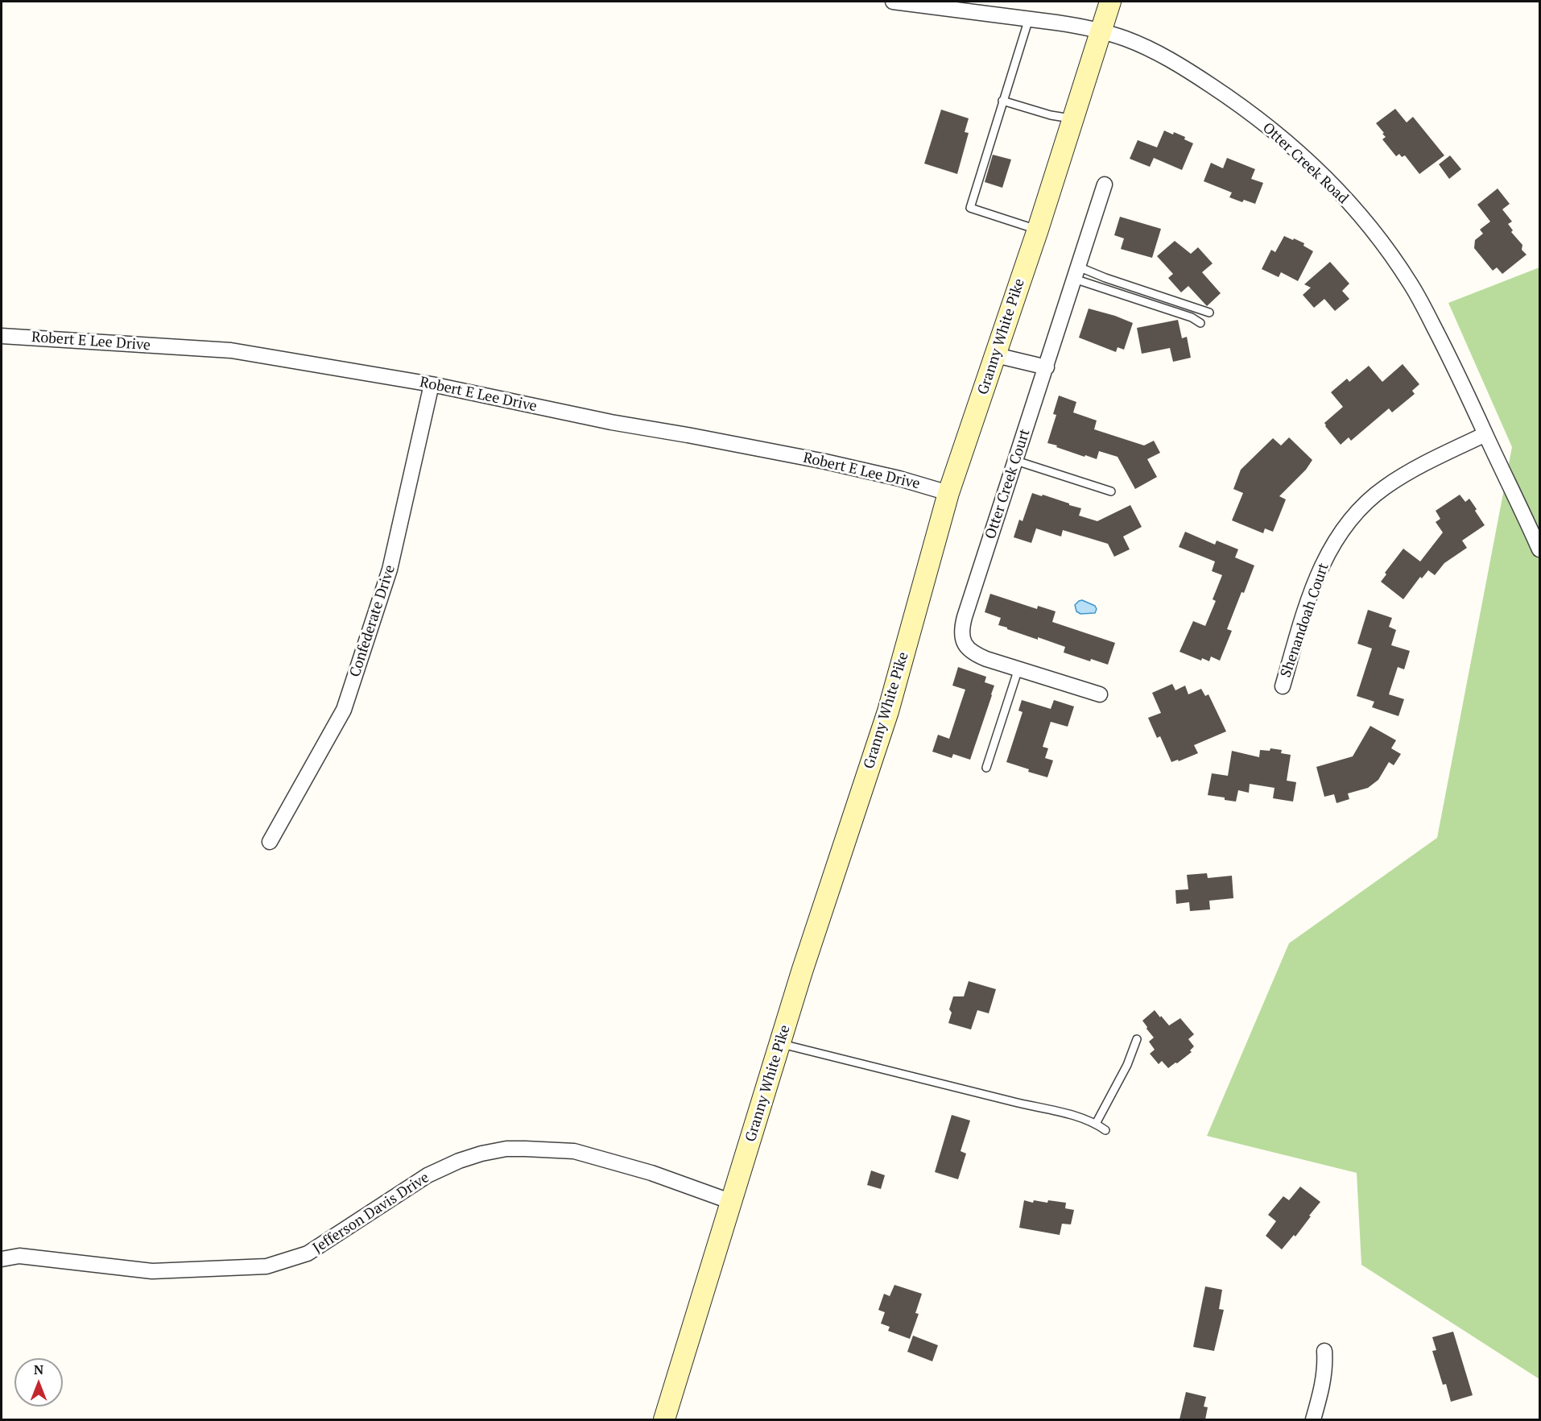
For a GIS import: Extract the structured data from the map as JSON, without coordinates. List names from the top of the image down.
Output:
{
  "streets": {
    "main road": ["Granny White Pike"],
    "street": [
      "Otter Creek Road",
      "Robert E Lee Drive",
      "Otter Creek Court",
      "Shenandoah Court",
      "Confederate Drive",
      "Jefferson Davis Drive"
    ]
  },
  "crossings": [
    ["Otter Creek Road", "Granny White Pike"],
    ["Otter Creek Road", "Shenandoah Court"],
    ["Granny White Pike", "Robert E Lee Drive"],
    ["Granny White Pike", "Jefferson Davis Drive"],
    ["Robert E Lee Drive", "Confederate Drive"]
  ],
  "north": "top"
}
